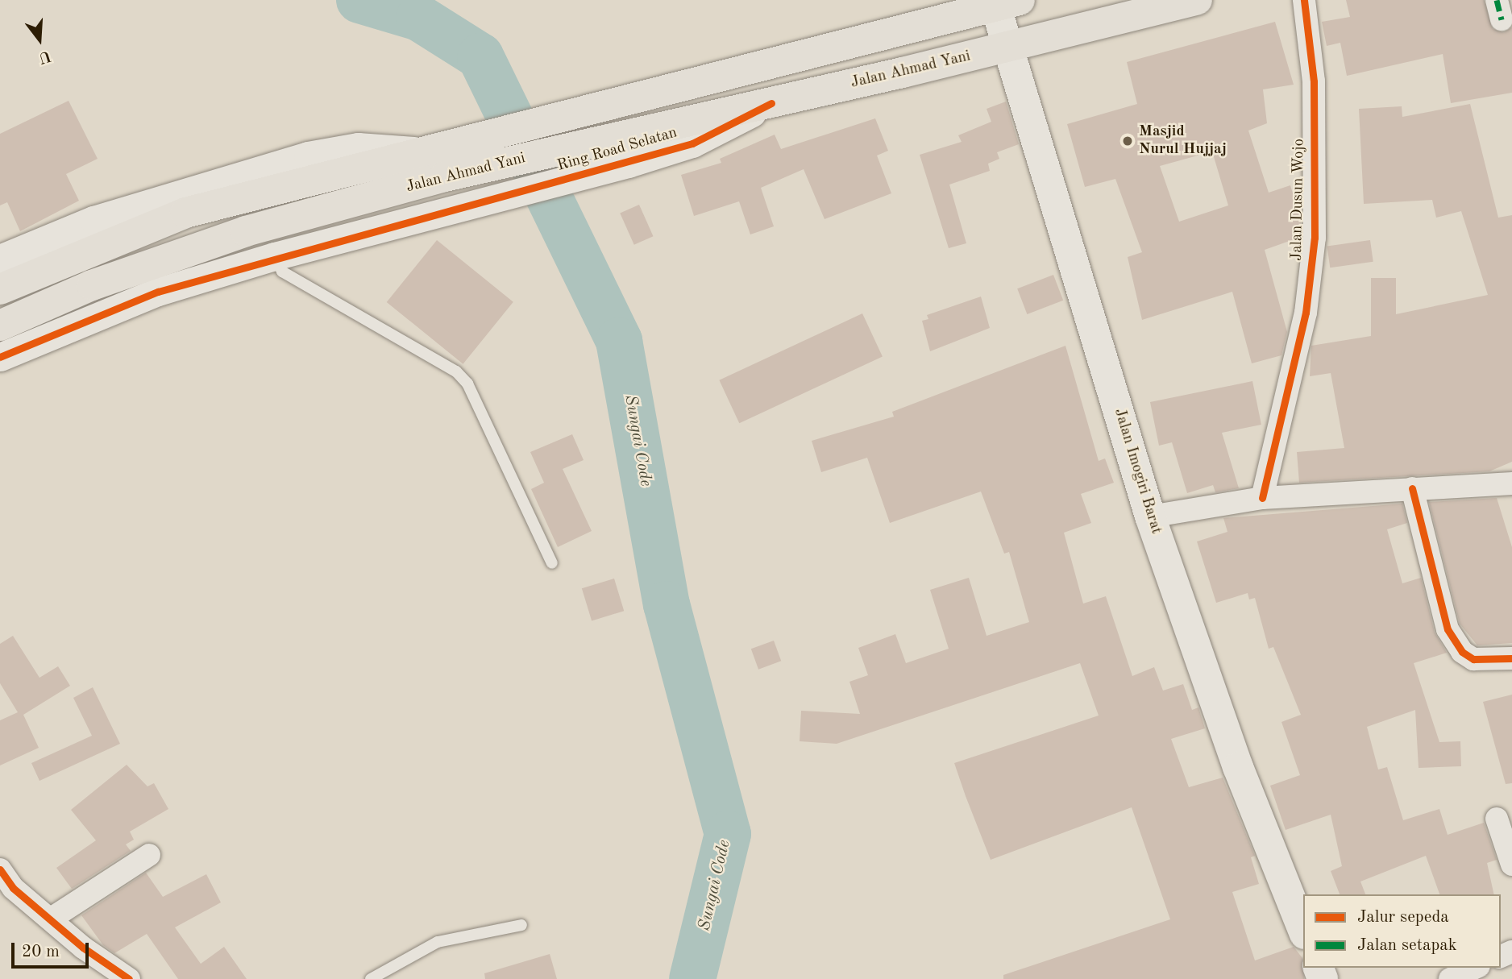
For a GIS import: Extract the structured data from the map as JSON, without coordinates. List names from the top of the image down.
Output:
{
  "streets": {
    "highway": ["Jalan Ahmad Yani"],
    "main road": ["Jalan Imogiri Barat"],
    "street": ["Ring Road Selatan", "Jalan Dusun Wojo"]
  },
  "crossings": [
    ["Jalan Ahmad Yani", "Ring Road Selatan"],
    ["Jalan Ahmad Yani", "Jalan Imogiri Barat"]
  ],
  "water": ["Sungai Code"],
  "places": ["Masjid Nurul Hujjaj"],
  "legend": ["Jalur sepeda", "Jalan setapak"],
  "scale_bar": "20 m",
  "north": "bottom"
}
